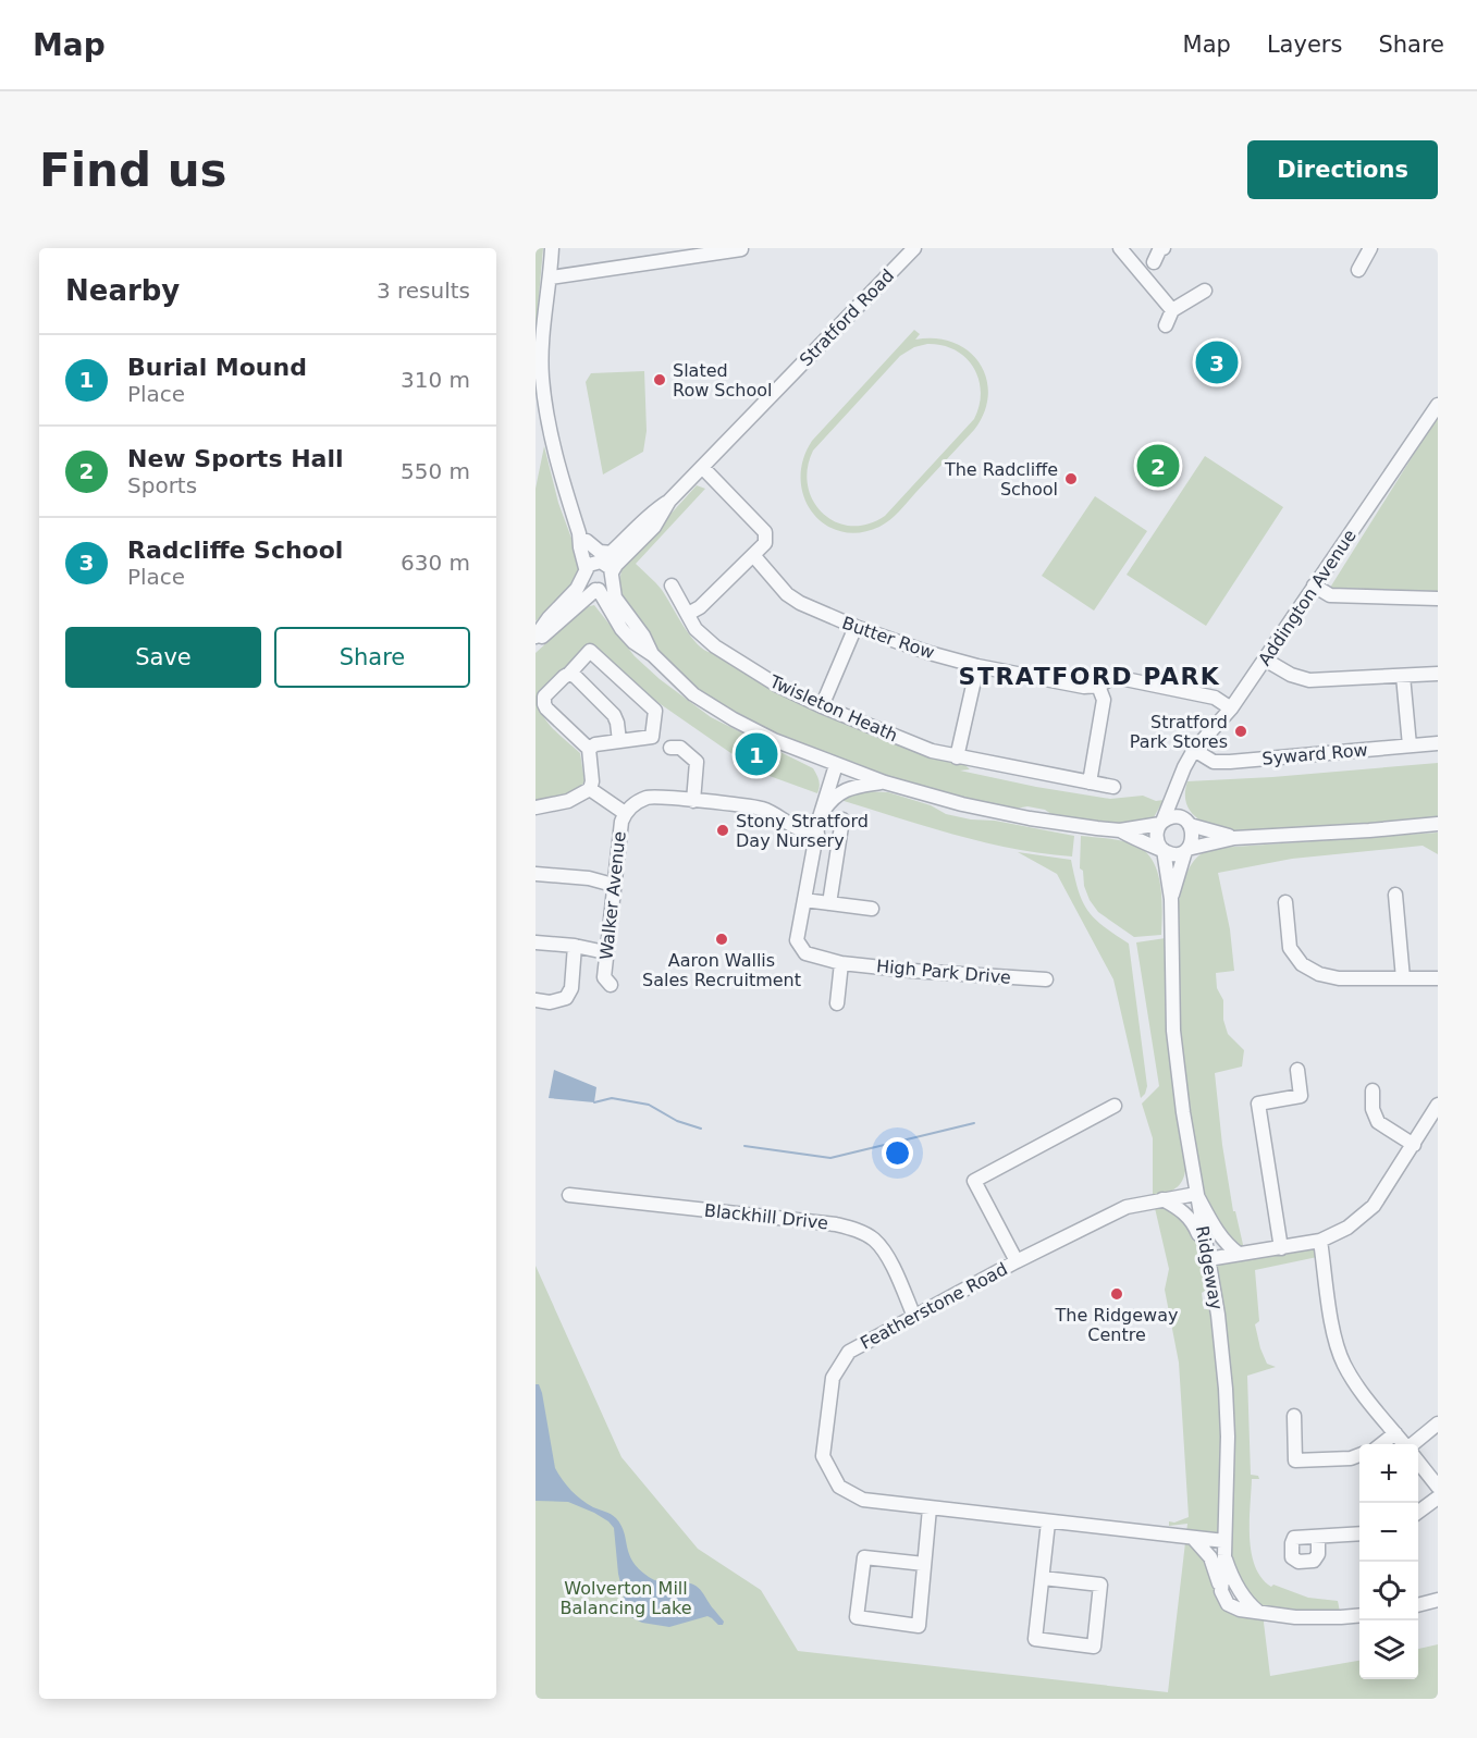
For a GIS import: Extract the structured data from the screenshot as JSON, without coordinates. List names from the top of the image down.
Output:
{
  "streets": {
    "street": [
      "Stratford Road",
      "Addington Avenue",
      "Butter Row",
      "Twisleton Heath",
      "Syward Row",
      "Walker Avenue",
      "High Park Drive",
      "Blackhill Drive",
      "Ridgeway",
      "Featherstone Road"
    ]
  },
  "crossings": [
    ["Addington Avenue", "Butter Row"],
    ["Addington Avenue", "Syward Row"],
    ["Addington Avenue", "Ridgeway"],
    ["Walker Avenue", "High Park Drive"],
    ["Blackhill Drive", "Featherstone Road"],
    ["Ridgeway", "Featherstone Road"]
  ],
  "districts": ["STRATFORD PARK"],
  "parks": ["Wolverton Mill Balancing Lake"],
  "places": [
    "Slated Row School",
    "The Radcliffe School",
    "Stratford Park Stores",
    "Stony Stratford Day Nursery",
    "Aaron Wallis Sales Recruitment",
    "The Ridgeway Centre"
  ],
  "page": {
    "header": "Map",
    "nav": ["Map", "Layers", "Share"],
    "buttons": [
      "Directions",
      ["Save", "Share"]
    ],
    "title": "Find us",
    "heading": ["Nearby", "3 results"],
    "list": [
      {
        "mark": "1",
        "name": "Burial Mound",
        "note": "Place",
        "value": "310 m"
      },
      {
        "mark": "2",
        "name": "New Sports Hall",
        "note": "Sports",
        "value": "550 m"
      },
      {
        "mark": "3",
        "name": "Radcliffe School",
        "note": "Place",
        "value": "630 m"
      }
    ],
    "pins": ["3", "2", "1"],
    "map_buttons": ["+", "−"]
  }
}
